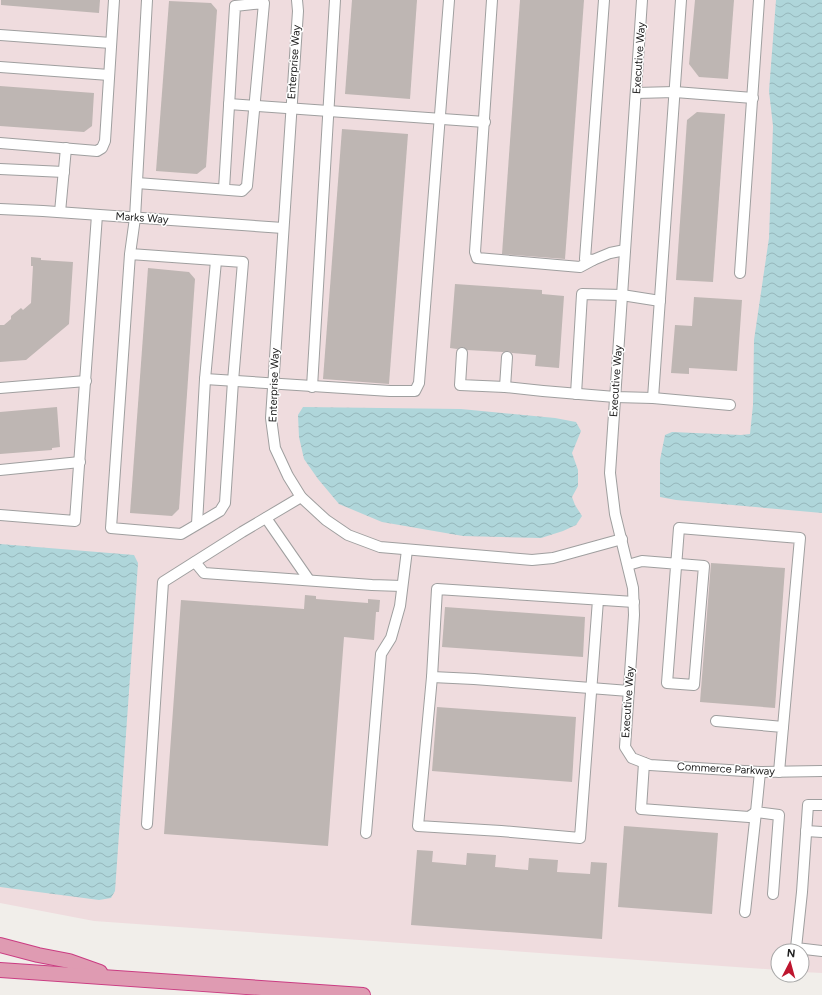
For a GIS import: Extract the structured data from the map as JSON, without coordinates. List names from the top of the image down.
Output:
{
  "streets": {
    "street": [
      "Executive Way",
      "Enterprise Way",
      "Marks Way",
      "Commerce Parkway"
    ]
  },
  "crossings": [
    ["Executive Way", "Enterprise Way"],
    ["Executive Way", "Commerce Parkway"],
    ["Enterprise Way", "Marks Way"]
  ],
  "north": "top"
}
